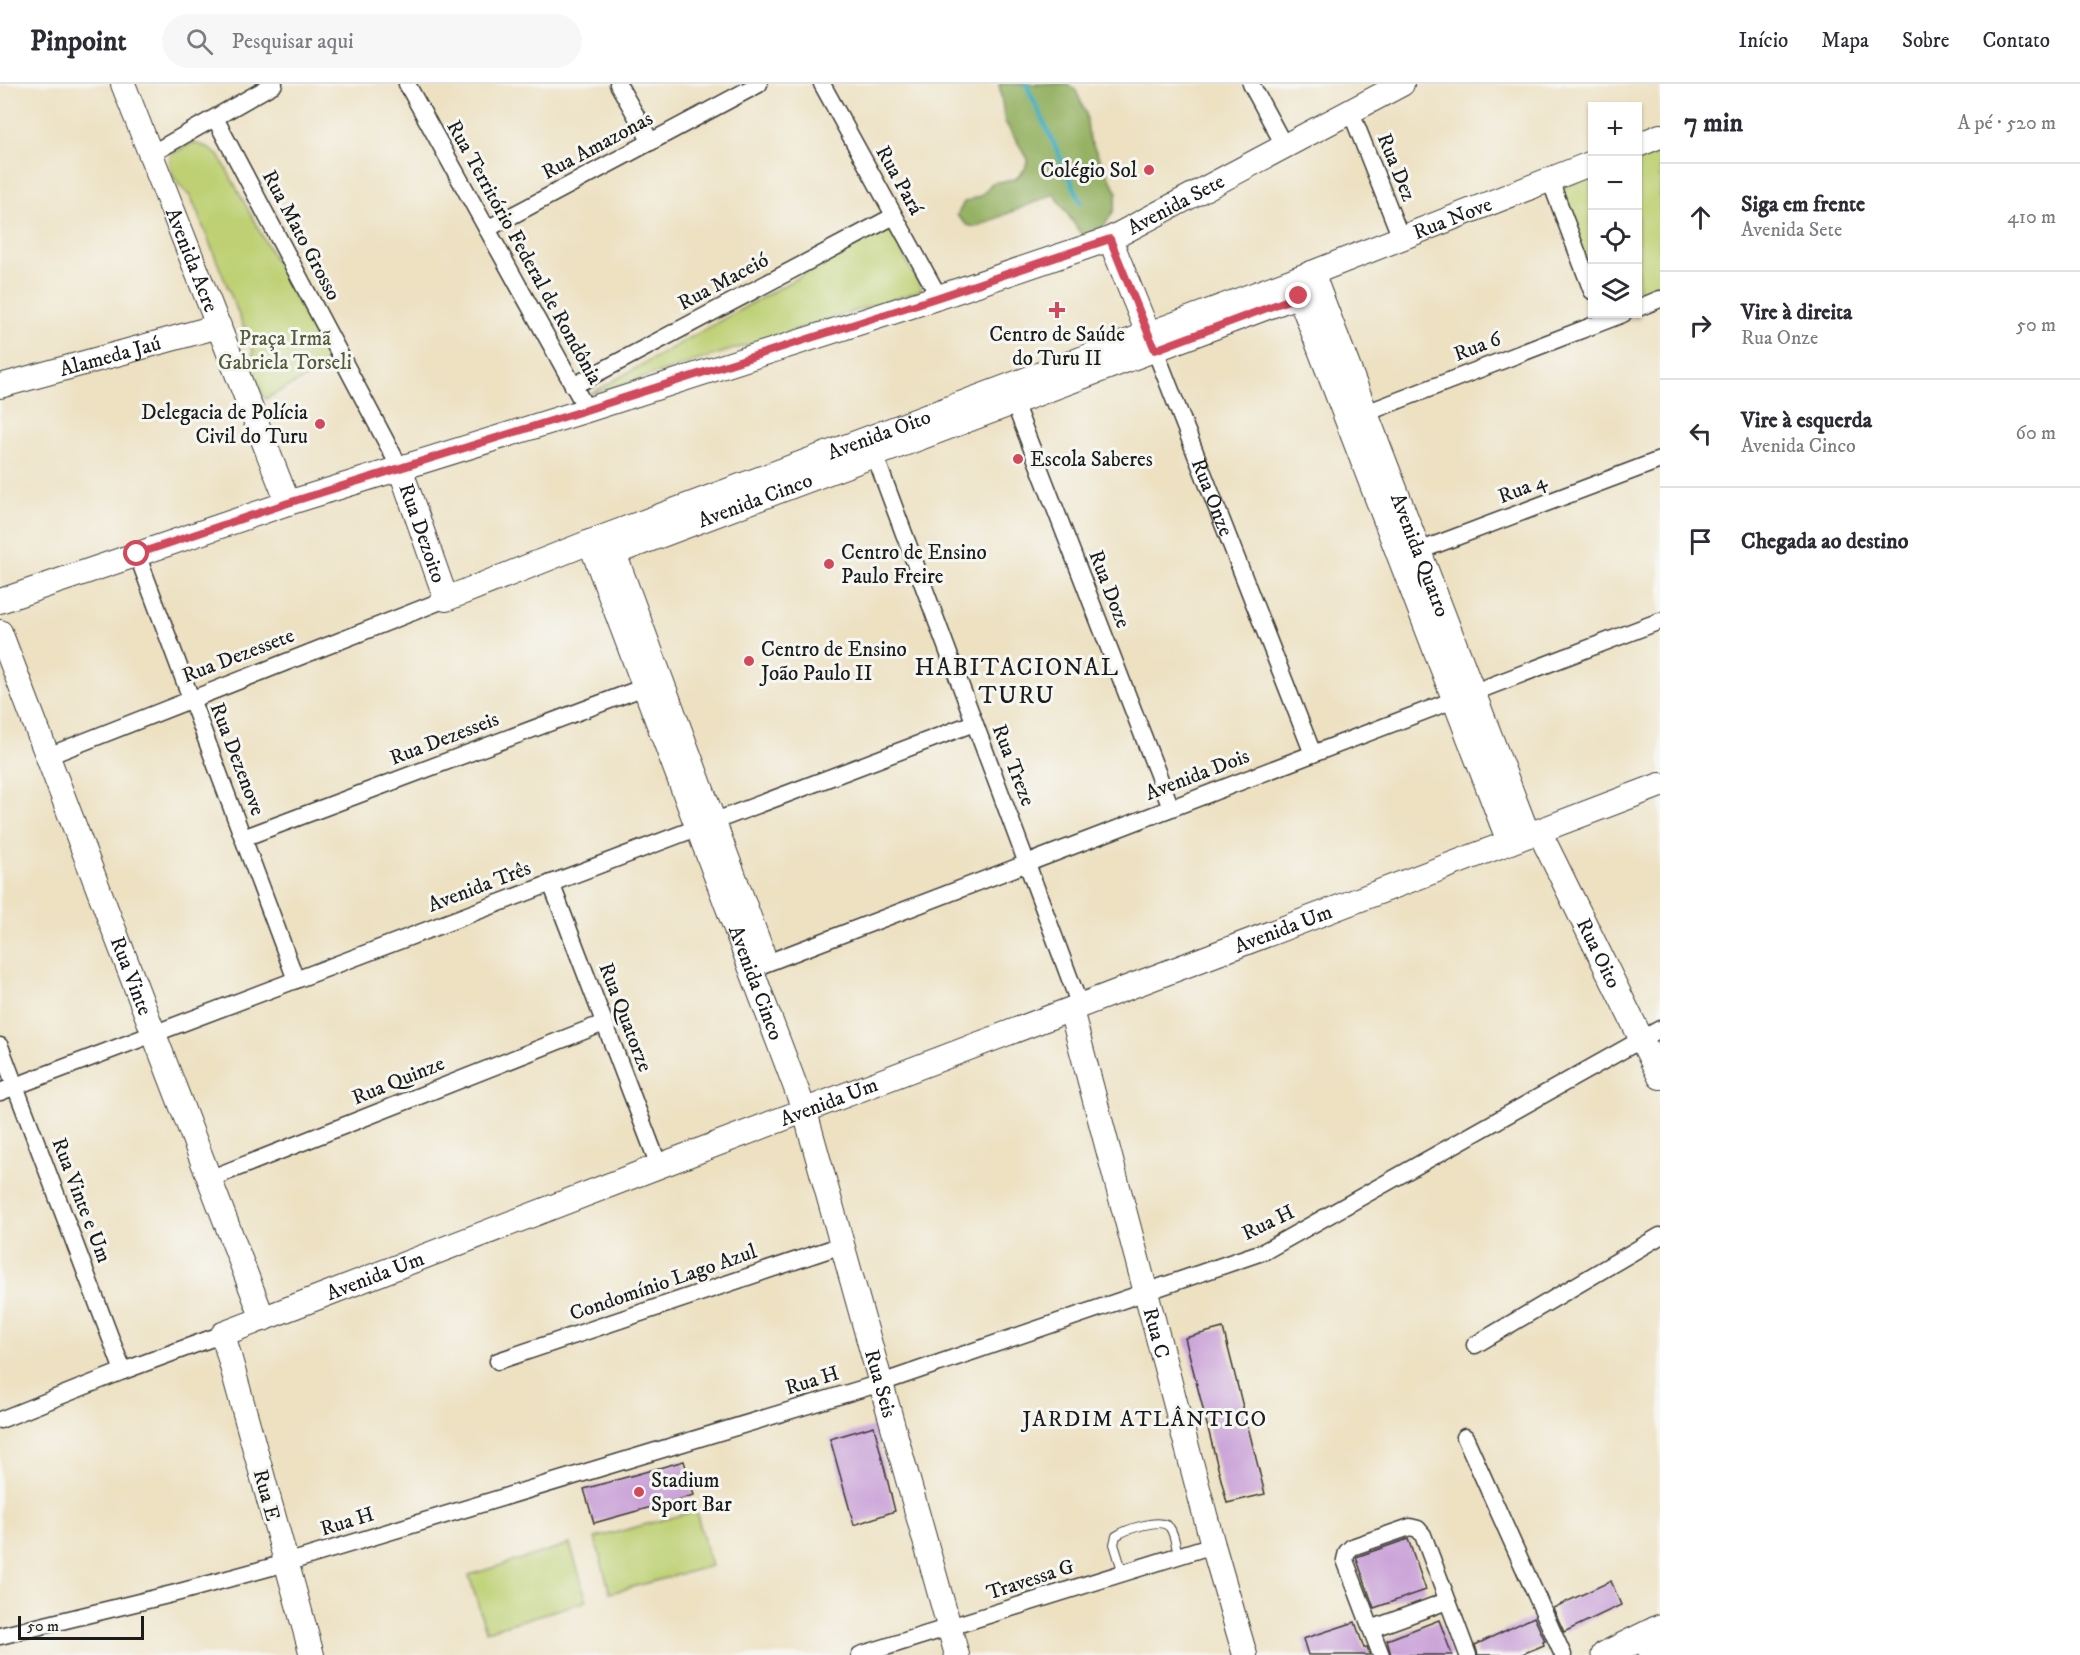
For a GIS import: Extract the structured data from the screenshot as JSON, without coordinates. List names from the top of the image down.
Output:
{
  "streets": {
    "street": [
      "Rua Amazonas",
      "Rua Dez",
      "Rua Pará",
      "Avenida Sete",
      "Rua Nove",
      "Rua Mato Grosso",
      "Rua Território Federal de Rondônia",
      "Avenida Acre",
      "Rua Maceió",
      "Rua 6",
      "Alameda Jaú",
      "Avenida Oito",
      "Rua 4",
      "Rua Onze",
      "Avenida Cinco",
      "Rua Dezoito",
      "Avenida Quatro",
      "Rua Doze",
      "Rua Dezessete",
      "Rua Dezesseis",
      "Rua Dezenove",
      "Rua Treze",
      "Avenida Dois",
      "Avenida Três",
      "Avenida Um",
      "Rua Oito",
      "Rua Vinte",
      "Rua Quatorze",
      "Rua Quinze",
      "Rua Vinte e Um",
      "Rua H",
      "Condomínio Lago Azul",
      "Rua C",
      "Rua Seis",
      "Rua E",
      "Travessa G"
    ]
  },
  "crossings": [
    ["Rua Amazonas", "Rua Território Federal de Rondônia"],
    ["Rua Dez", "Avenida Sete"],
    ["Rua Dez", "Rua Nove"],
    ["Rua Pará", "Avenida Sete"],
    ["Rua Pará", "Rua Maceió"],
    ["Avenida Sete", "Rua Mato Grosso"],
    ["Avenida Sete", "Rua Território Federal de Rondônia"],
    ["Avenida Sete", "Avenida Acre"],
    ["Avenida Sete", "Rua Onze"],
    ["Avenida Sete", "Rua Dezoito"],
    ["Avenida Sete", "Rua Dezenove"],
    ["Rua Nove", "Avenida Oito"],
    ["Rua Nove", "Avenida Quatro"],
    ["Rua Mato Grosso", "Rua Dezoito"],
    ["Rua Território Federal de Rondônia", "Rua Maceió"],
    ["Avenida Acre", "Alameda Jaú"],
    ["Rua 6", "Avenida Quatro"],
    ["Avenida Oito", "Rua Onze"],
    ["Avenida Oito", "Avenida Cinco"],
    ["Avenida Oito", "Rua Dezoito"],
    ["Avenida Oito", "Avenida Quatro"],
    ["Avenida Oito", "Rua Doze"],
    ["Avenida Oito", "Rua Dezessete"],
    ["Avenida Oito", "Rua Treze"],
    ["Rua 4", "Avenida Quatro"],
    ["Rua Onze", "Avenida Dois"],
    ["Avenida Cinco", "Rua Dezesseis"],
    ["Avenida Cinco", "Rua Treze"],
    ["Avenida Cinco", "Avenida Dois"],
    ["Avenida Cinco", "Avenida Três"],
    ["Avenida Cinco", "Avenida Um"],
    ["Avenida Cinco", "Rua Seis"],
    ["Rua Dezoito", "Rua Dezessete"],
    ["Avenida Quatro", "Avenida Dois"],
    ["Avenida Quatro", "Avenida Um"],
    ["Avenida Quatro", "Rua Oito"],
    ["Rua Doze", "Avenida Dois"],
    ["Rua Dezessete", "Rua Dezenove"],
    ["Rua Dezessete", "Rua Vinte"],
    ["Rua Dezesseis", "Rua Dezenove"],
    ["Rua Dezenove", "Avenida Três"],
    ["Rua Treze", "Avenida Dois"],
    ["Rua Treze", "Avenida Três"],
    ["Rua Treze", "Avenida Um"],
    ["Rua Treze", "Rua C"],
    ["Avenida Três", "Rua Vinte"],
    ["Avenida Três", "Rua Quatorze"],
    ["Avenida Três", "Rua Vinte e Um"],
    ["Avenida Um", "Rua Oito"],
    ["Avenida Um", "Rua Vinte"],
    ["Avenida Um", "Rua Quatorze"],
    ["Avenida Um", "Rua Vinte e Um"],
    ["Avenida Um", "Rua C"],
    ["Avenida Um", "Rua Seis"],
    ["Avenida Um", "Rua E"],
    ["Rua Oito", "Rua H"],
    ["Rua Vinte", "Rua Quinze"],
    ["Rua Quatorze", "Rua Quinze"],
    ["Rua H", "Rua C"],
    ["Rua H", "Rua Seis"],
    ["Rua H", "Rua E"],
    ["Condomínio Lago Azul", "Rua Seis"],
    ["Rua C", "Travessa G"],
    ["Rua Seis", "Travessa G"]
  ],
  "districts": ["HABITACIONAL TURU", "JARDIM ATLÂNTICO"],
  "parks": ["Praça Irmã Gabriela Torseli"],
  "places": {
    "other": [
      "Colégio Sol",
      "Delegacia de Polícia Civil do Turu",
      "Escola Saberes",
      "Centro de Ensino Paulo Freire",
      "Centro de Ensino João Paulo II",
      "Stadium Sport Bar"
    ],
    "health": ["Centro de Saúde do Turu II"]
  },
  "scale_bar": "50 m",
  "page": {
    "header": "Pinpoint",
    "search": "Pesquisar aqui",
    "nav": [
      "Início",
      "Mapa",
      "Sobre",
      "Contato"
    ],
    "heading": ["7 min", "A pé · 520 m"],
    "map_buttons": ["+", "−"],
    "list": [
      ["Siga em frente", "Avenida Sete", "410 m"],
      ["Vire à direita", "Rua Onze", "50 m"],
      ["Vire à esquerda", "Avenida Cinco", "60 m"],
      "Chegada ao destino"
    ],
    "scale": "50 m"
  }
}
